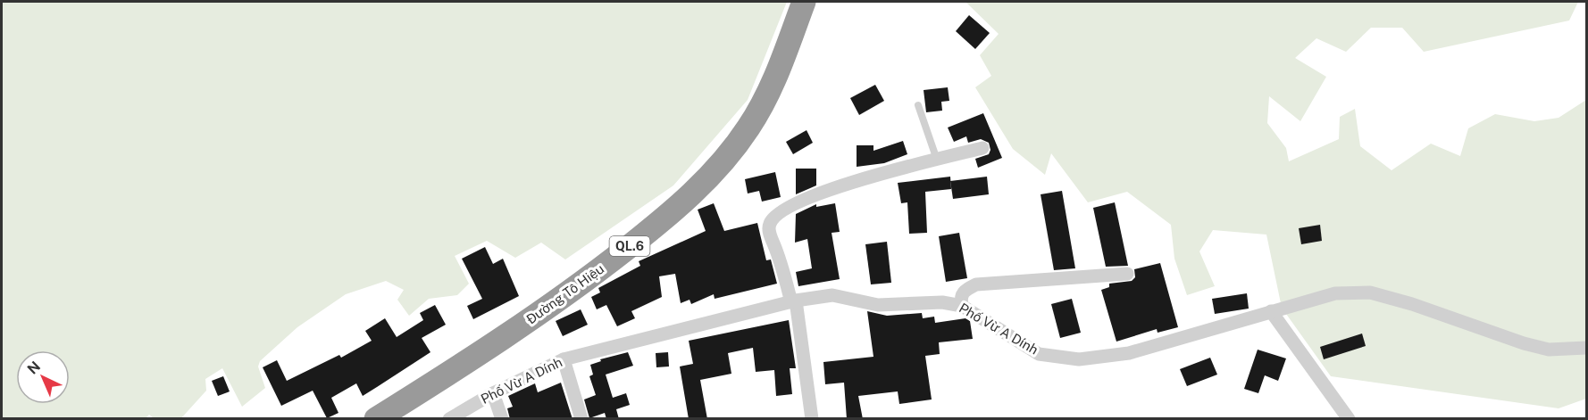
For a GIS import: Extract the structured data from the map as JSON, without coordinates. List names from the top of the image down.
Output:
{
  "streets": {
    "highway": ["QL.6", "Đường Tô Hiệu"],
    "street": ["Phố Vừ A Dính"]
  },
  "north": "top left"
}
